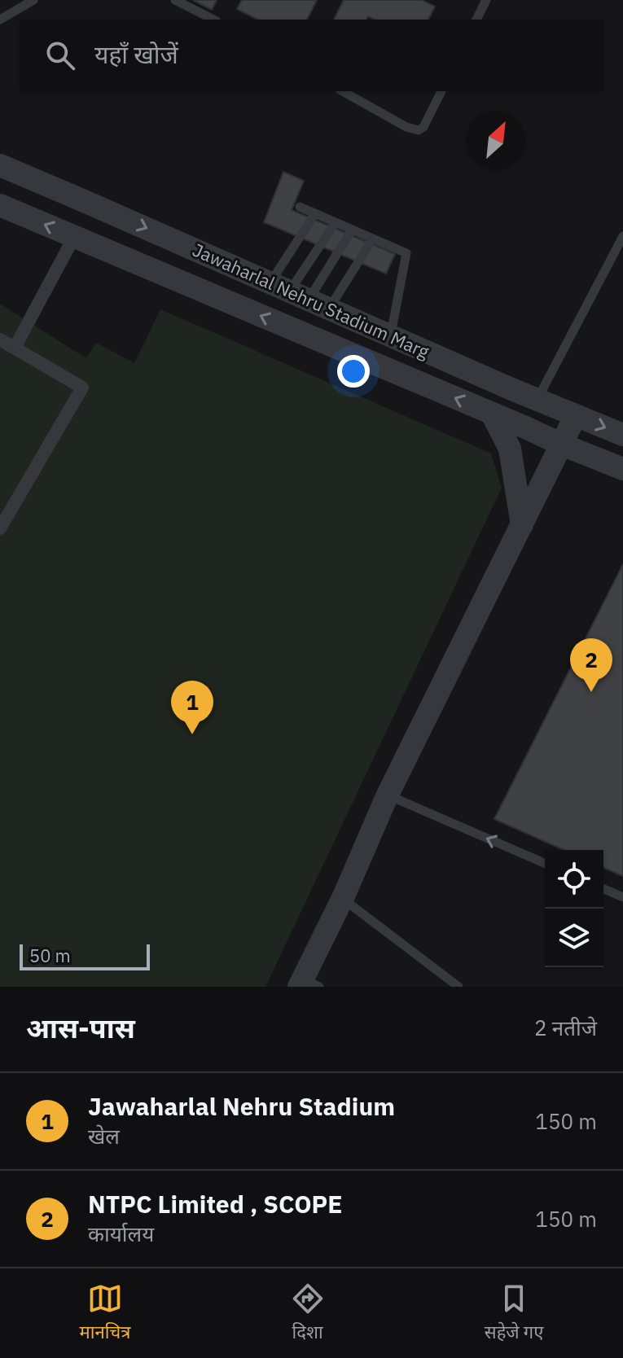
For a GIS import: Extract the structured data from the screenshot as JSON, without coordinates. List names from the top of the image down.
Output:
{
  "streets": {
    "street": ["Jawaharlal Nehru Stadium Marg"]
  },
  "scale_bar": "50 m",
  "north": "top right",
  "page": {
    "search": "यहाँ खोजें",
    "pins": ["2", "1"],
    "scale": "50 m",
    "heading": ["आस-पास", "2 नतीजे"],
    "list": [
      {
        "mark": "1",
        "name": "Jawaharlal Nehru Stadium",
        "note": "खेल",
        "value": "150 m"
      },
      {
        "mark": "2",
        "name": "NTPC Limited , SCOPE",
        "note": "कार्यालय",
        "value": "150 m"
      }
    ],
    "nav": ["मानचित्र", "दिशा", "सहेजे गए"]
  }
}
